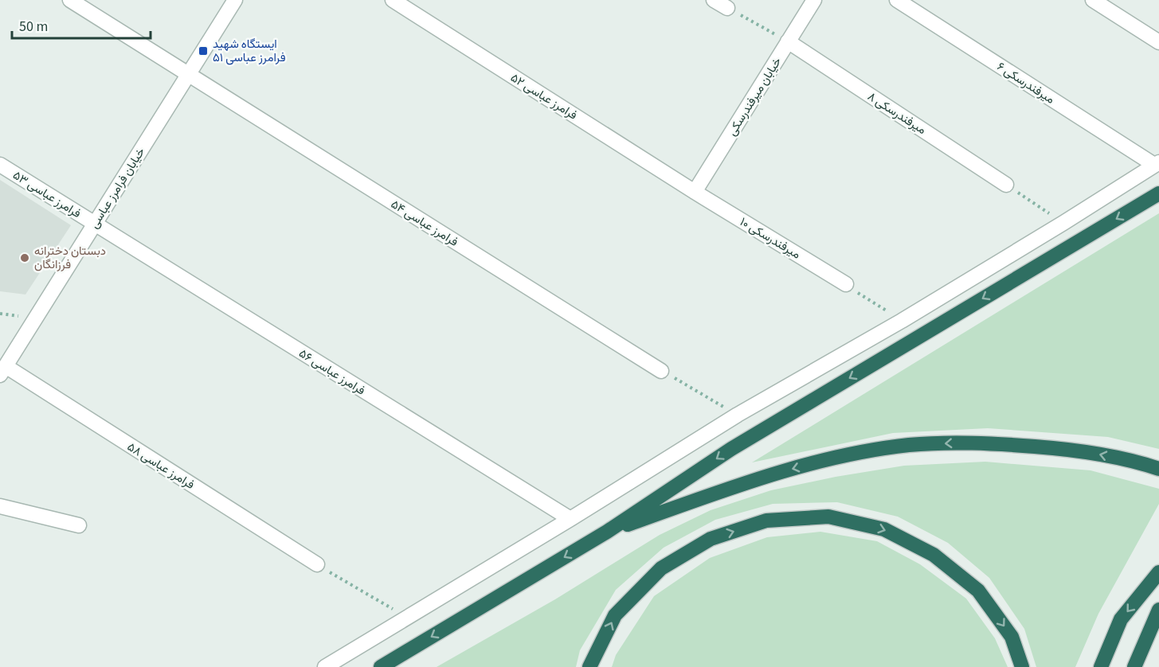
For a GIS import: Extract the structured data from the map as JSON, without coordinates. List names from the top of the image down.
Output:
{
  "streets": {
    "street": [
      "میرفندرسکی ۶",
      "فرامرز عباسی ۵۲",
      "خیابان میرفندرسکی",
      "میرفندرسکی ۸",
      "خیابان فرامرز عباسی",
      "فرامرز عباسی ۵۳",
      "فرامرز عباسی ۵۴",
      "میرفندرسکی ۱۰",
      "فرامرز عباسی ۵۶",
      "فرامرز عباسی ۵۸"
    ]
  },
  "crossings": [
    ["فرامرز عباسی ۵۲", "خیابان میرفندرسکی"],
    ["فرامرز عباسی ۵۲", "میرفندرسکی ۱۰"],
    ["خیابان میرفندرسکی", "میرفندرسکی ۸"],
    ["خیابان میرفندرسکی", "میرفندرسکی ۱۰"],
    ["خیابان فرامرز عباسی", "فرامرز عباسی ۵۳"],
    ["خیابان فرامرز عباسی", "فرامرز عباسی ۵۴"],
    ["خیابان فرامرز عباسی", "فرامرز عباسی ۵۶"],
    ["خیابان فرامرز عباسی", "فرامرز عباسی ۵۸"],
    ["فرامرز عباسی ۵۳", "فرامرز عباسی ۵۶"]
  ],
  "places": {
    "transit": ["ایستگاه شهید فرامرز عباسی ۵۱"],
    "other": ["دبستان دخترانه فرزانگان"]
  },
  "scale_bar": "50 m"
}
